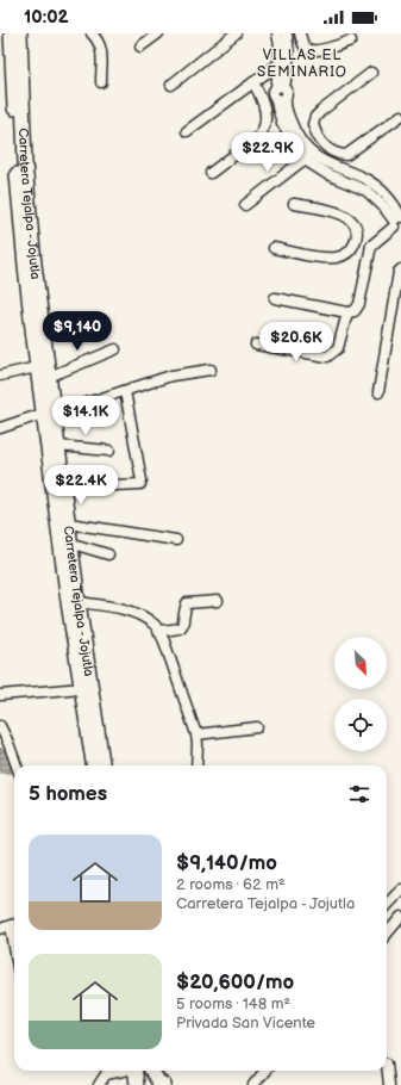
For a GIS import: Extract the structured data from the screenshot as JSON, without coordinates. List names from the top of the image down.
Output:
{
  "streets": {
    "main road": ["Carretera Tejalpa - Jojutla"]
  },
  "districts": ["VILLAS EL SEMINARIO"],
  "north": "bottom right",
  "page": {
    "status": "10:02",
    "price": [
      "$22.9K",
      "$9,140",
      "$20.6K",
      "$14.1K",
      "$22.4K"
    ],
    "heading": "5 homes",
    "list": [
      {
        "name": "$9,140/mo",
        "note": "2 rooms · 62 m² · Carretera Tejalpa - Jojutla"
      },
      {
        "name": "$20,600/mo",
        "note": "5 rooms · 148 m² · Privada San Vicente"
      }
    ]
  }
}
